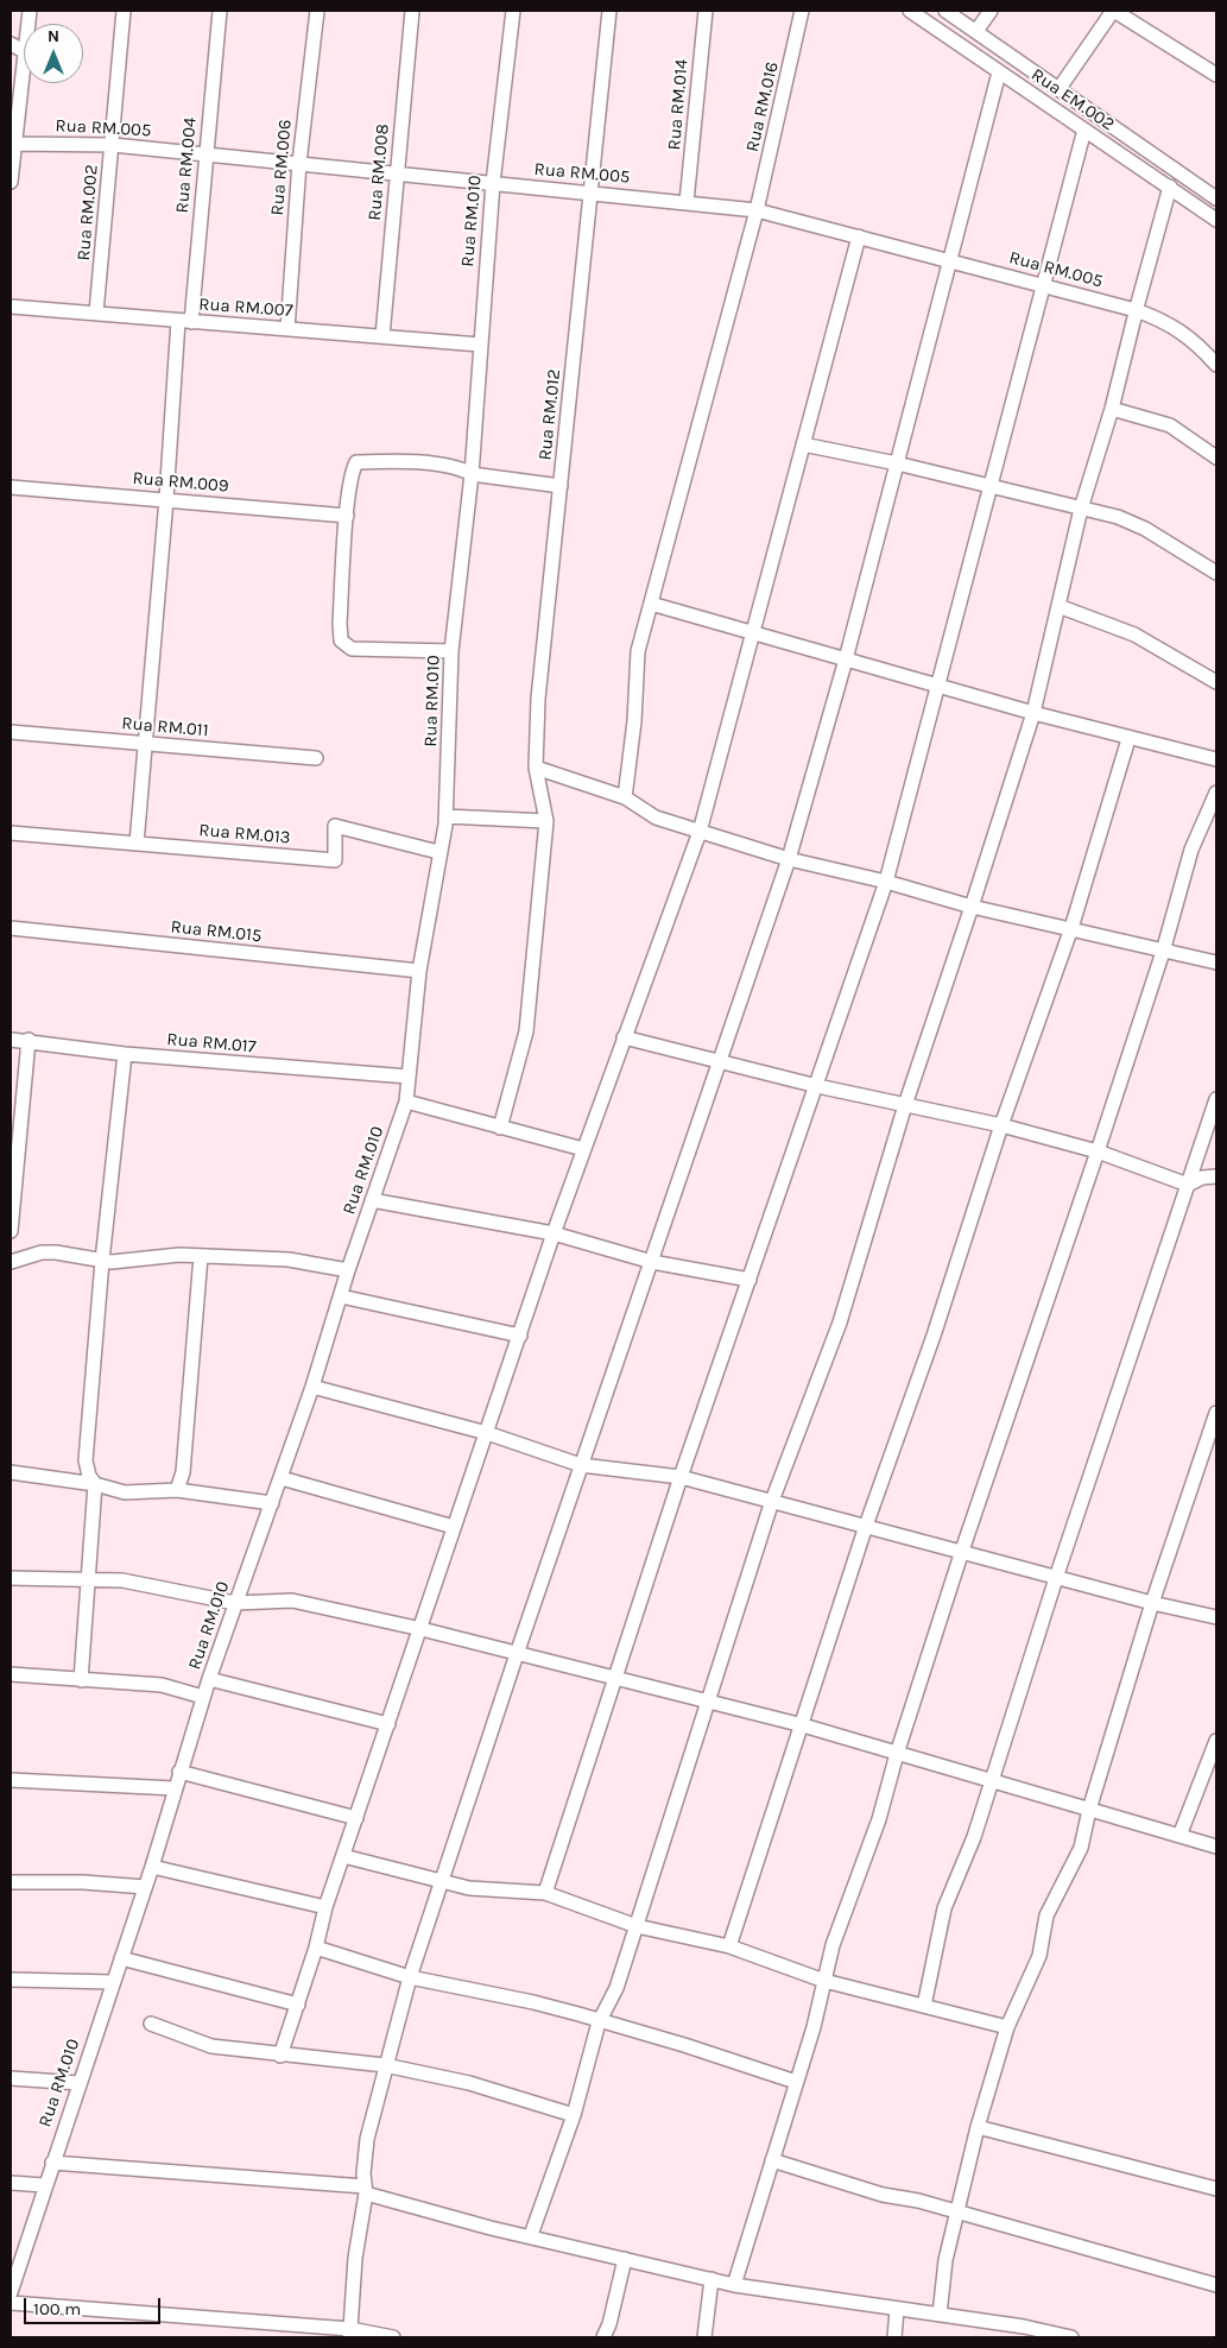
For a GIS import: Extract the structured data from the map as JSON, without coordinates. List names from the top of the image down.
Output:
{
  "streets": {
    "street": [
      "Rua EM.002",
      "Rua RM.014",
      "Rua RM.016",
      "Rua RM.005",
      "Rua RM.004",
      "Rua RM.006",
      "Rua RM.008",
      "Rua RM.002",
      "Rua RM.010",
      "Rua RM.007",
      "Rua RM.012",
      "Rua RM.009",
      "Rua RM.011",
      "Rua RM.013",
      "Rua RM.015",
      "Rua RM.017"
    ]
  },
  "crossings": [
    ["Rua RM.014", "Rua RM.005"],
    ["Rua RM.016", "Rua RM.005"],
    ["Rua RM.005", "Rua RM.004"],
    ["Rua RM.005", "Rua RM.006"],
    ["Rua RM.005", "Rua RM.008"],
    ["Rua RM.005", "Rua RM.002"],
    ["Rua RM.005", "Rua RM.010"],
    ["Rua RM.005", "Rua RM.012"],
    ["Rua RM.004", "Rua RM.007"],
    ["Rua RM.004", "Rua RM.009"],
    ["Rua RM.004", "Rua RM.011"],
    ["Rua RM.004", "Rua RM.013"],
    ["Rua RM.006", "Rua RM.007"],
    ["Rua RM.008", "Rua RM.007"],
    ["Rua RM.002", "Rua RM.007"],
    ["Rua RM.010", "Rua RM.007"],
    ["Rua RM.010", "Rua RM.013"],
    ["Rua RM.010", "Rua RM.015"],
    ["Rua RM.010", "Rua RM.017"]
  ],
  "scale_bar": "100 m",
  "north": "top"
}
